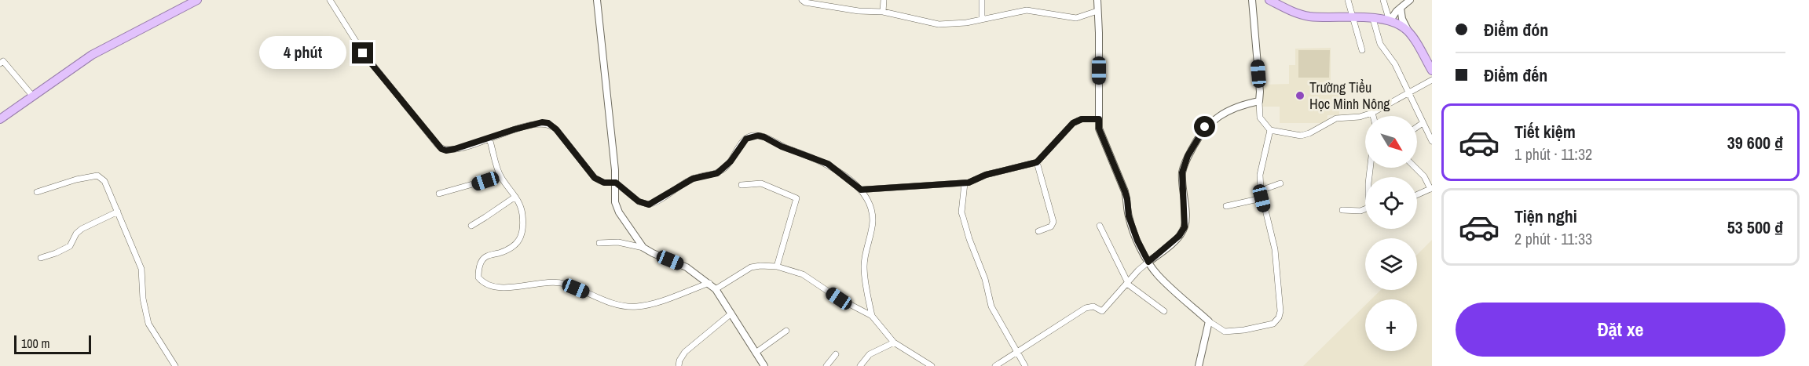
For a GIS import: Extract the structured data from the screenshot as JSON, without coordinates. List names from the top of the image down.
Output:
{
  "places": ["Trường Tiểu Học Minh Nông"],
  "scale_bar": "100 m",
  "north": "bottom right",
  "page": {
    "banner": ["Điểm đón", "Điểm đến"],
    "bubble": "4 phút",
    "list": [
      {
        "name": "Tiết kiệm",
        "note": "1 phút · 11:32",
        "value": "39 600 ₫"
      },
      {
        "name": "Tiện nghi",
        "note": "2 phút · 11:33",
        "value": "53 500 ₫"
      }
    ],
    "map_buttons": "+",
    "buttons": "Đặt xe",
    "scale": "100 m"
  }
}
